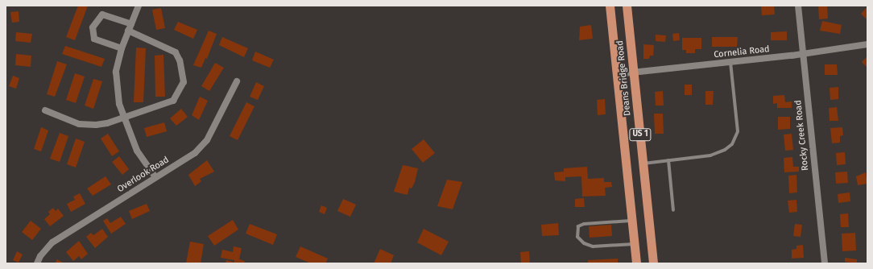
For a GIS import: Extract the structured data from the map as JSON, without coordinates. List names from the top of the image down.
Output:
{
  "streets": {
    "highway": ["Deans Bridge Road", "US 1"],
    "street": ["Cornelia Road", "Rocky Creek Road", "Overlook Road"]
  },
  "crossings": [
    ["Cornelia Road", "Deans Bridge Road"],
    ["Cornelia Road", "Rocky Creek Road"]
  ]
}
